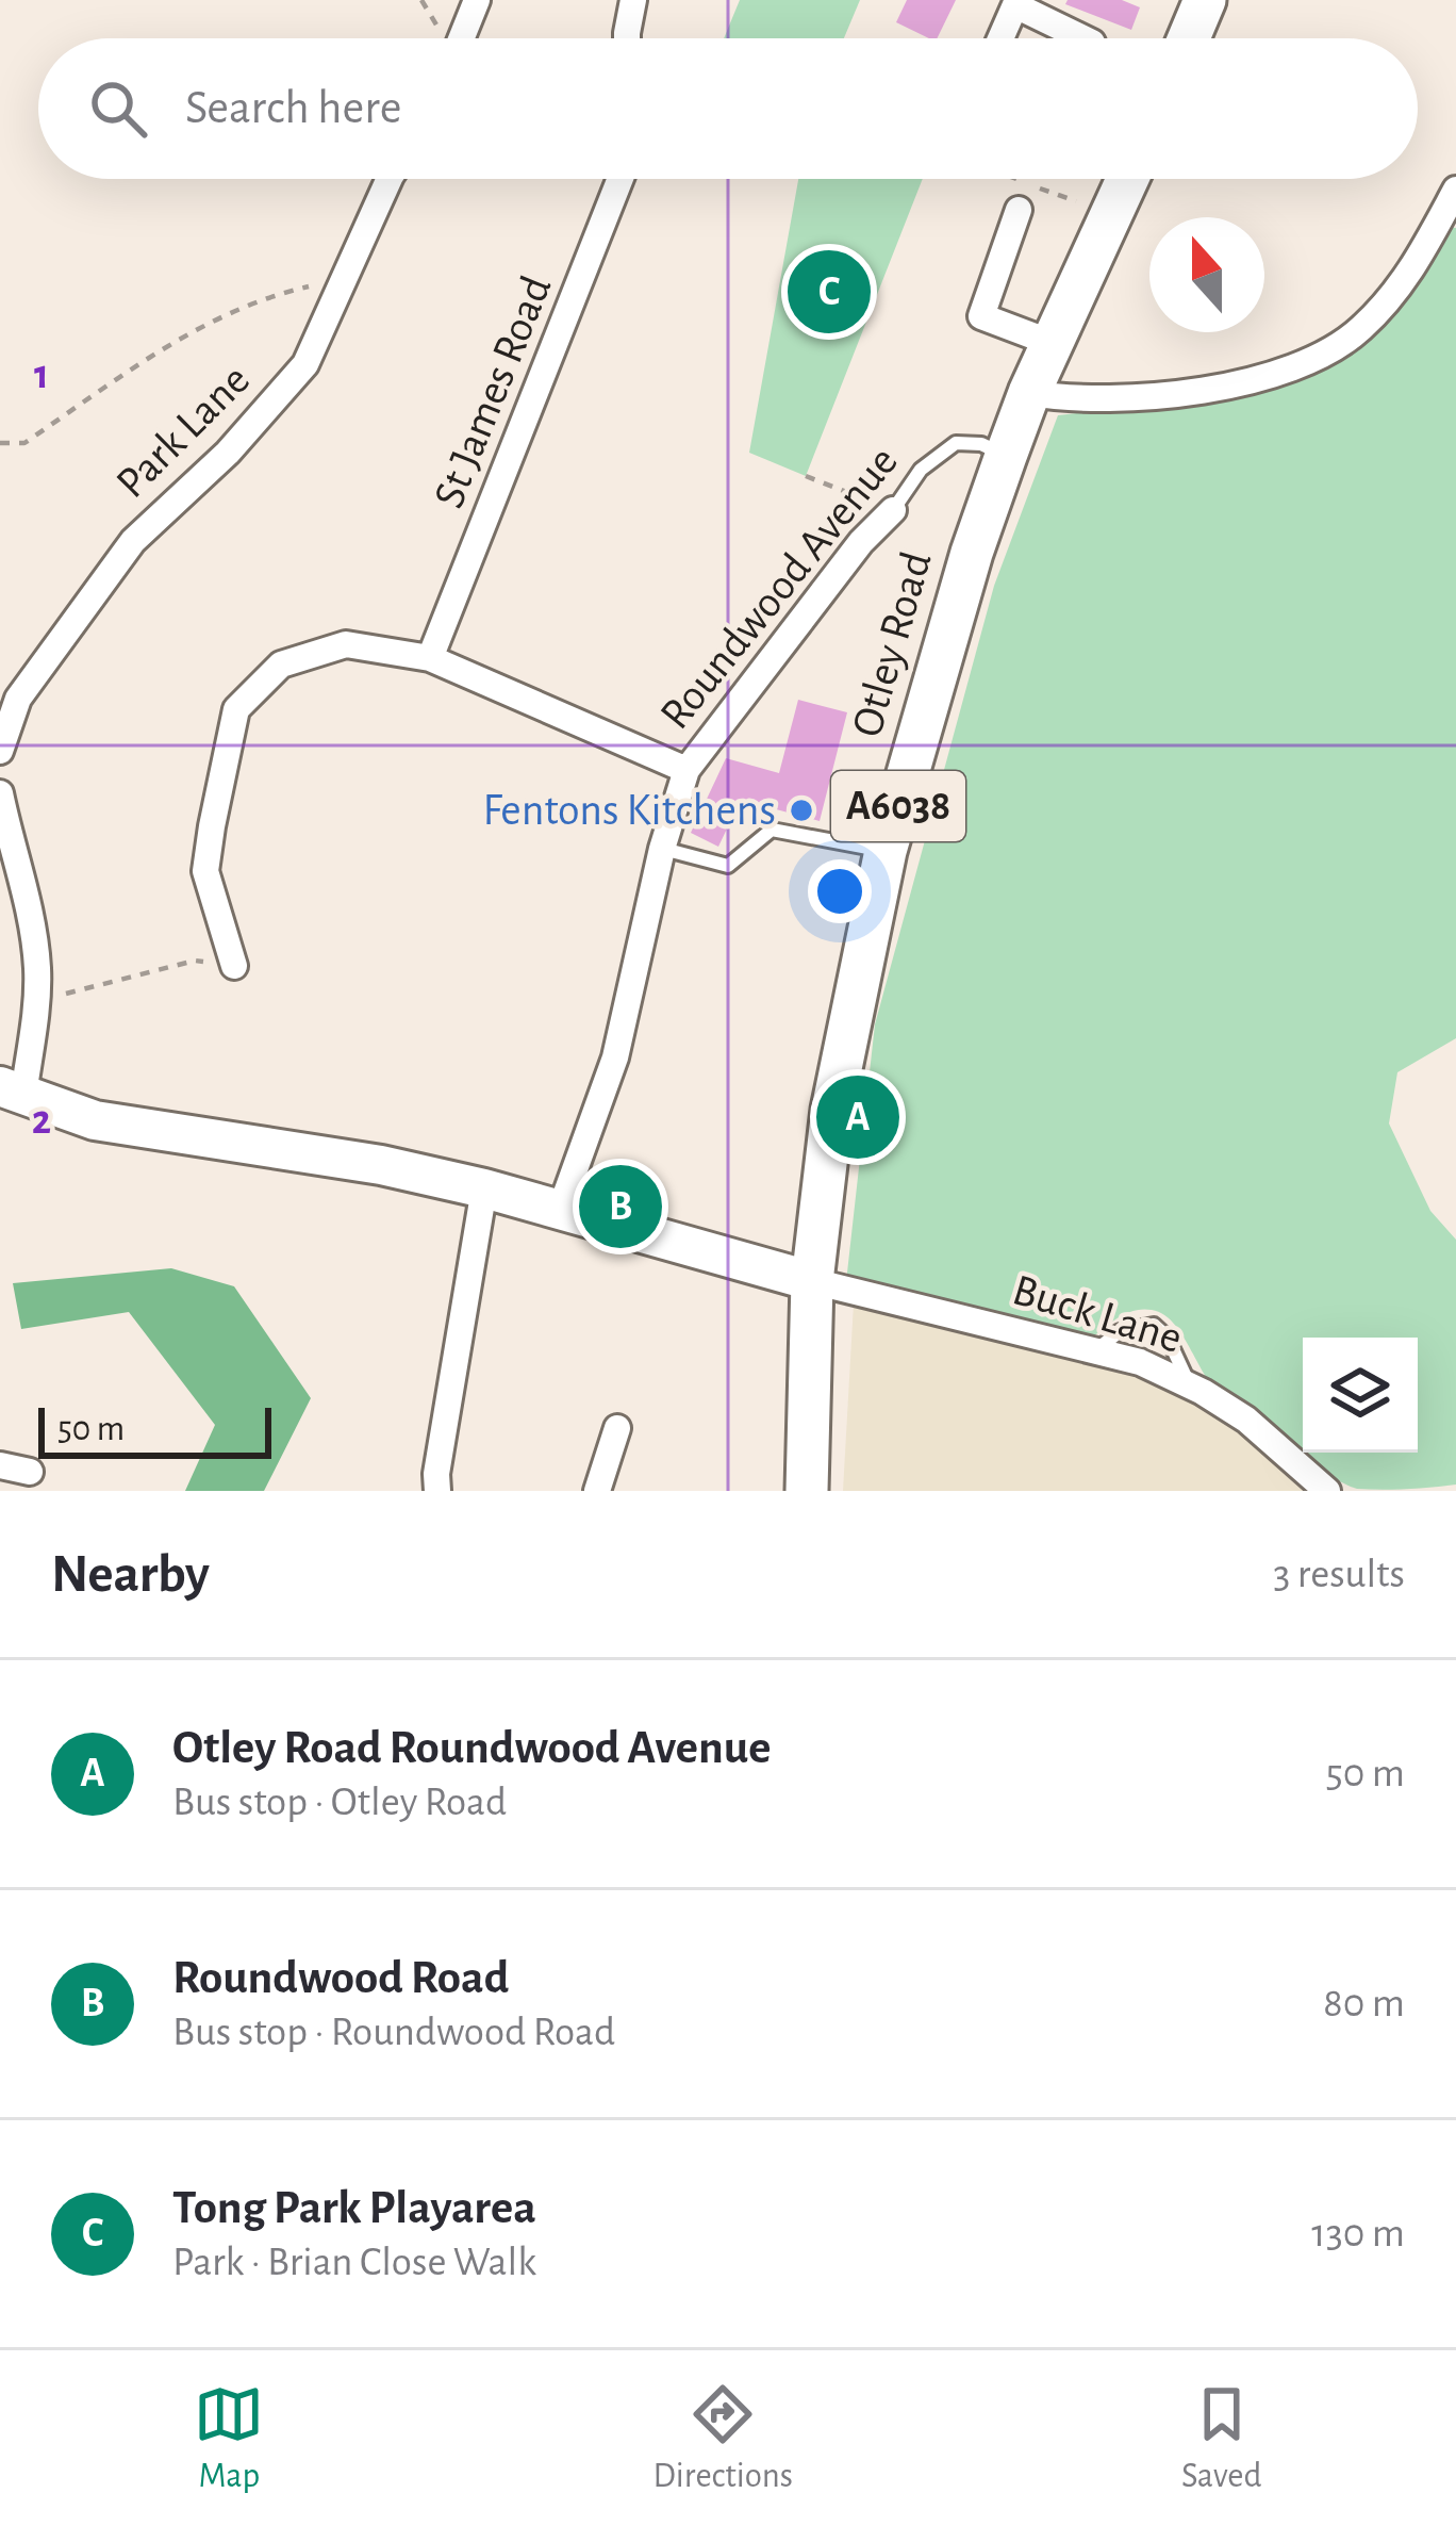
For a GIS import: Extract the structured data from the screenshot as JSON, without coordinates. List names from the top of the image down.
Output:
{
  "streets": {
    "main road": ["Otley Road", "A6038"],
    "street": [
      "St James Road",
      "Park Lane",
      "Roundwood Avenue",
      "Buck Lane"
    ]
  },
  "crossings": [
    ["Roundwood Avenue", "Otley Road"],
    ["Otley Road", "Buck Lane"]
  ],
  "places": ["Fentons Kitchens"],
  "scale_bar": "50 m",
  "north": "top",
  "page": {
    "search": "Search here",
    "pins": ["C", "A", "B"],
    "scale": "50 m",
    "heading": ["Nearby", "3 results"],
    "list": [
      {
        "mark": "A",
        "name": "Otley Road Roundwood Avenue",
        "note": "Bus stop · Otley Road",
        "value": "50 m"
      },
      {
        "mark": "B",
        "name": "Roundwood Road",
        "note": "Bus stop · Roundwood Road",
        "value": "80 m"
      },
      {
        "mark": "C",
        "name": "Tong Park Playarea",
        "note": "Park · Brian Close Walk",
        "value": "130 m"
      }
    ],
    "nav": ["Map", "Directions", "Saved"]
  },
  "grid": {
    "rows": ["1", "2"]
  }
}
